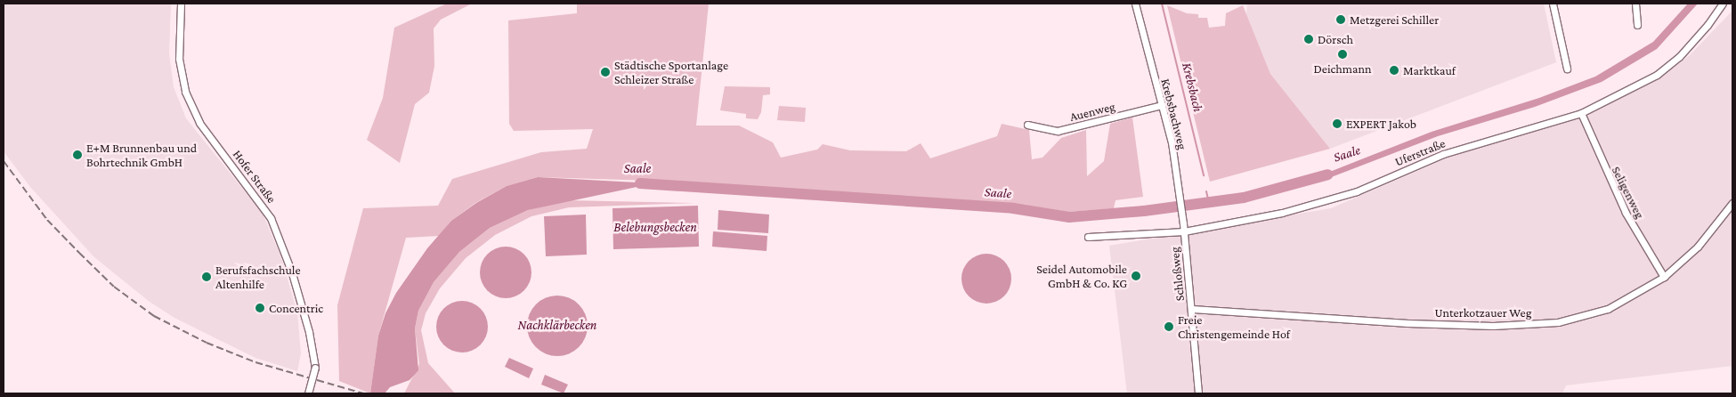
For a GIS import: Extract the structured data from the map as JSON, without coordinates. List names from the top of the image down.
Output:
{
  "streets": {
    "street": [
      "Auenweg",
      "Krebsbachweg",
      "Uferstraße",
      "Hofer Straße",
      "Seligenweg",
      "Schloßweg",
      "Unterkotzauer Weg"
    ]
  },
  "crossings": [
    ["Auenweg", "Krebsbachweg"],
    ["Krebsbachweg", "Uferstraße"],
    ["Krebsbachweg", "Schloßweg"],
    ["Uferstraße", "Seligenweg"],
    ["Uferstraße", "Schloßweg"],
    ["Seligenweg", "Unterkotzauer Weg"],
    ["Schloßweg", "Unterkotzauer Weg"]
  ],
  "water": [
    "Krebsbach",
    "Saale",
    "Belebungsbecken",
    "Nachklärbecken"
  ],
  "places": [
    "Metzgerei Schiller",
    "Dörsch",
    "Deichmann",
    "Marktkauf",
    "Städtische Sportanlage Schleizer Straße",
    "EXPERT Jakob",
    "E+M Brunnenbau und Bohrtechnik GmbH",
    "Seidel Automobile GmbH & Co. KG",
    "Berufsfachschule Altenhilfe",
    "Concentric",
    "Freie Christengemeinde Hof"
  ]
}
